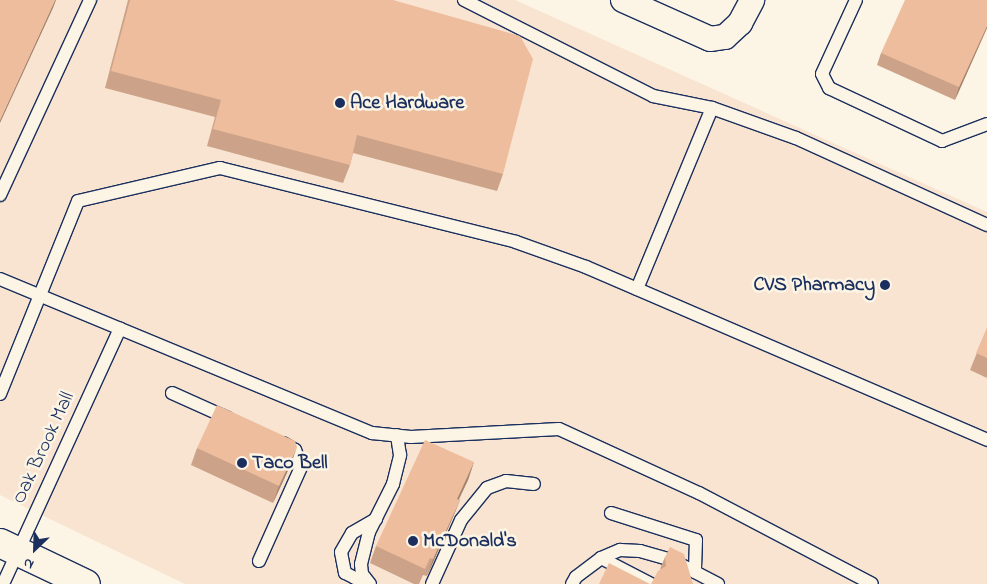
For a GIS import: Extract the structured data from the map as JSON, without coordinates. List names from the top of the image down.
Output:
{
  "streets": {
    "lane": ["Oak Brook Mall"]
  },
  "places": [
    "Ace Hardware",
    "CVS Pharmacy",
    "Taco Bell",
    "McDonald's"
  ],
  "north": "bottom left"
}
